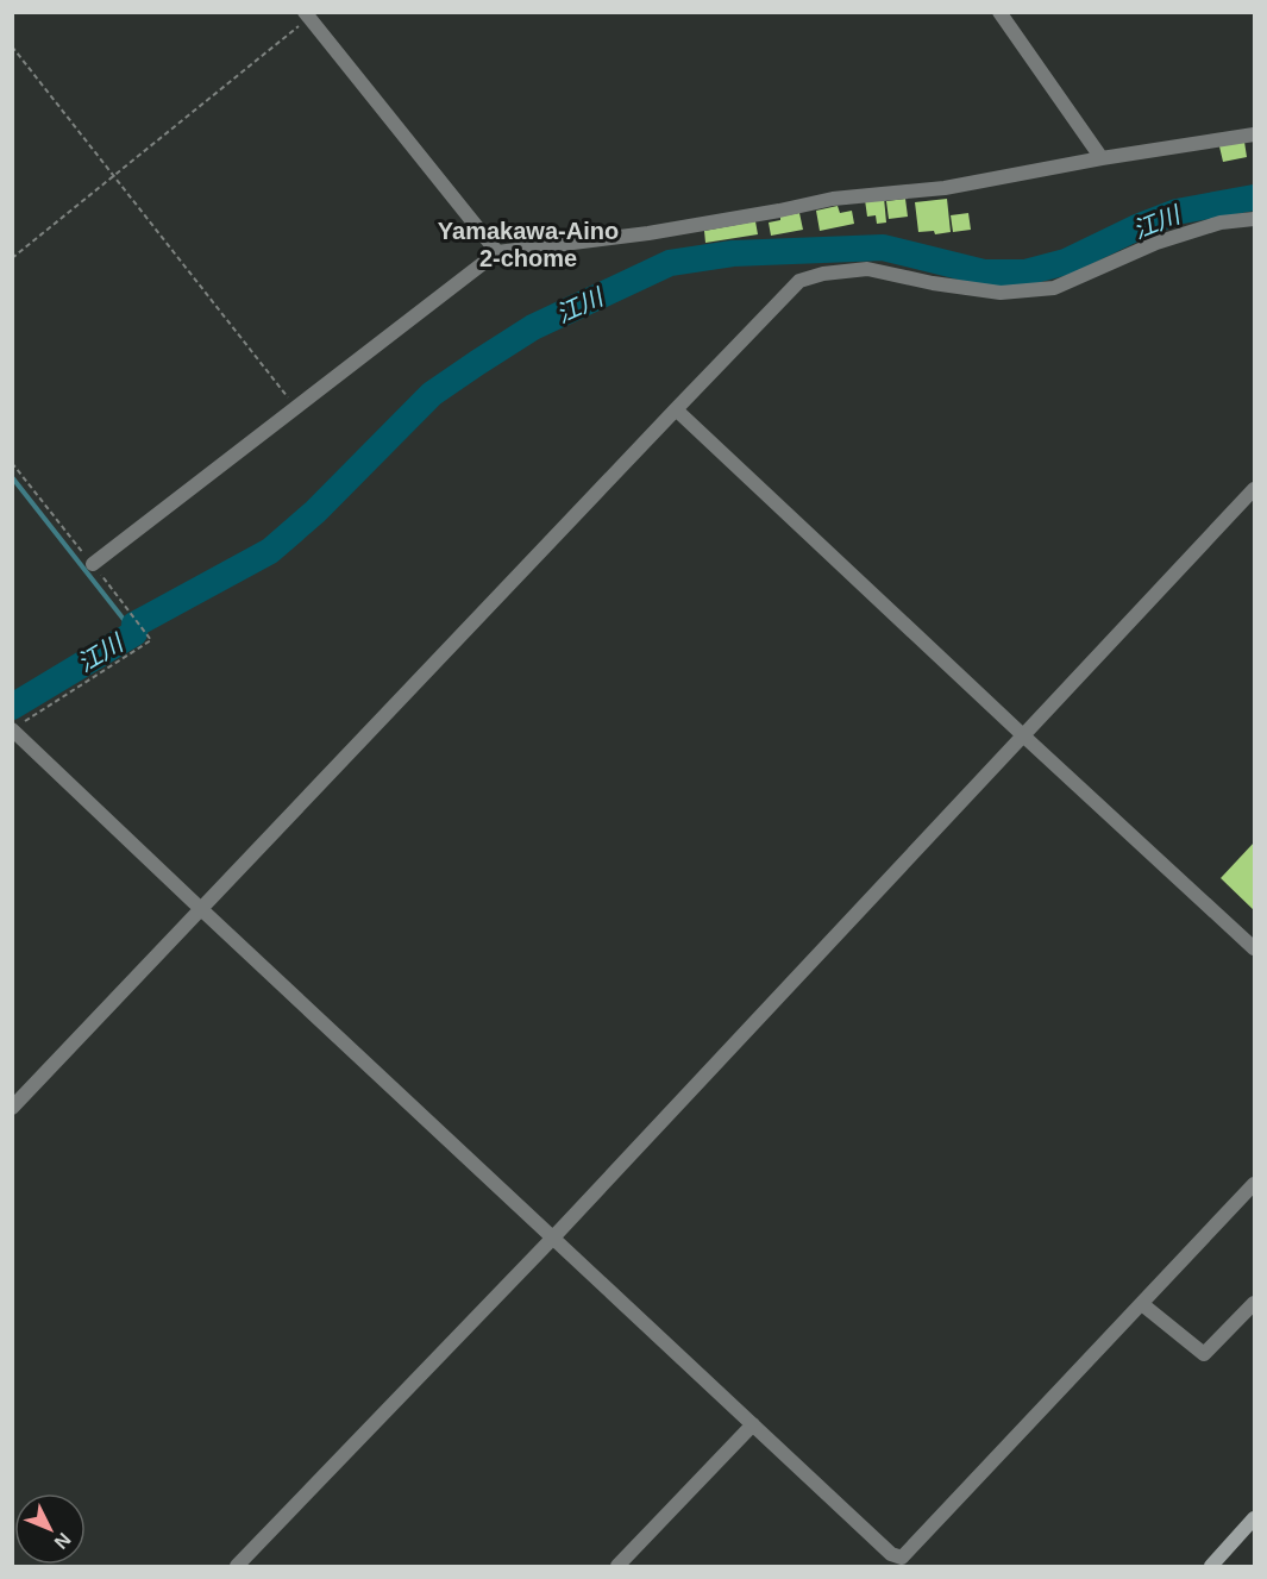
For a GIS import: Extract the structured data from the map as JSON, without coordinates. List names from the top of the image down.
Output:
{
  "districts": ["Yamakawa-Aino 2-chome"],
  "water": ["江川"],
  "north": "bottom right"
}
